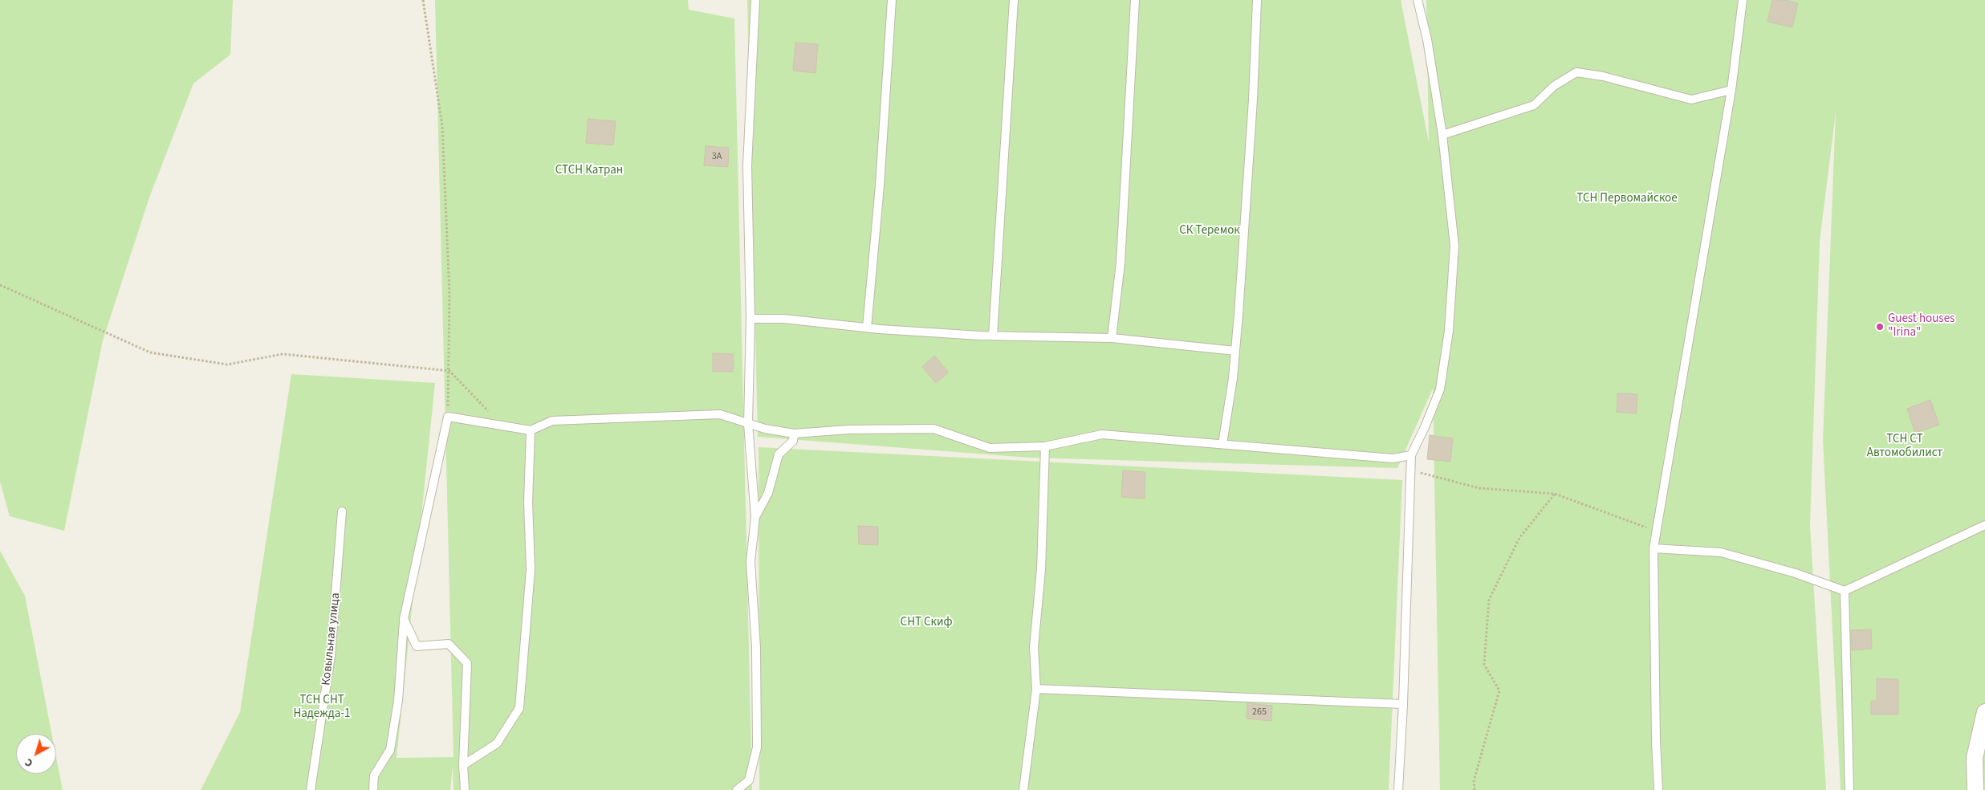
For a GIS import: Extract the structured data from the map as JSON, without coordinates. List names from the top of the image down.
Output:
{
  "streets": {
    "lane": ["Ковыльная улица"]
  },
  "parks": [
    "СТСН Катран",
    "ТСН Первомайское",
    "СК Теремок",
    "ТСН СТ Автомобилист",
    "СНТ Скиф",
    "ТСН СНТ Надежда-1"
  ],
  "places": ["Guest houses \"Irina\""],
  "house_numbers": ["3А", "265"],
  "north": "bottom left"
}
